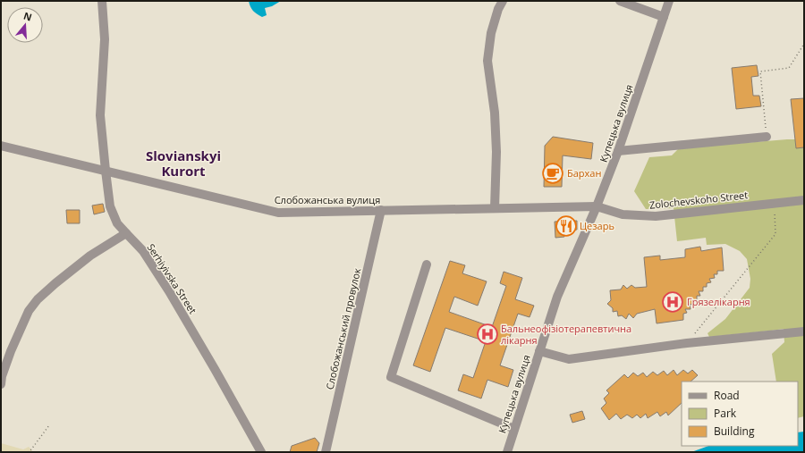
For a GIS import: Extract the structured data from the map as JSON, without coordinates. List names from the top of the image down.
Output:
{
  "streets": {
    "street": [
      "Купецька вулиця",
      "Слобожанська вулиця",
      "Zolochevskoho Street",
      "Serhiyivska Street",
      "Слобожанський провулок"
    ]
  },
  "crossings": [
    ["Купецька вулиця", "Слобожанська вулиця"],
    ["Купецька вулиця", "Zolochevskoho Street"],
    ["Слобожанська вулиця", "Zolochevskoho Street"],
    ["Слобожанська вулиця", "Serhiyivska Street"],
    ["Слобожанська вулиця", "Слобожанський провулок"]
  ],
  "districts": ["Slovianskyi Kurort"],
  "places": {
    "cafe": ["Бархан"],
    "restaurant": ["Цезарь"],
    "hospital": ["Грязелікарня", "Бальнеофізіотерапевтична лікарня"]
  },
  "legend": ["Road", "Park", "Building"],
  "north": "top"
}
